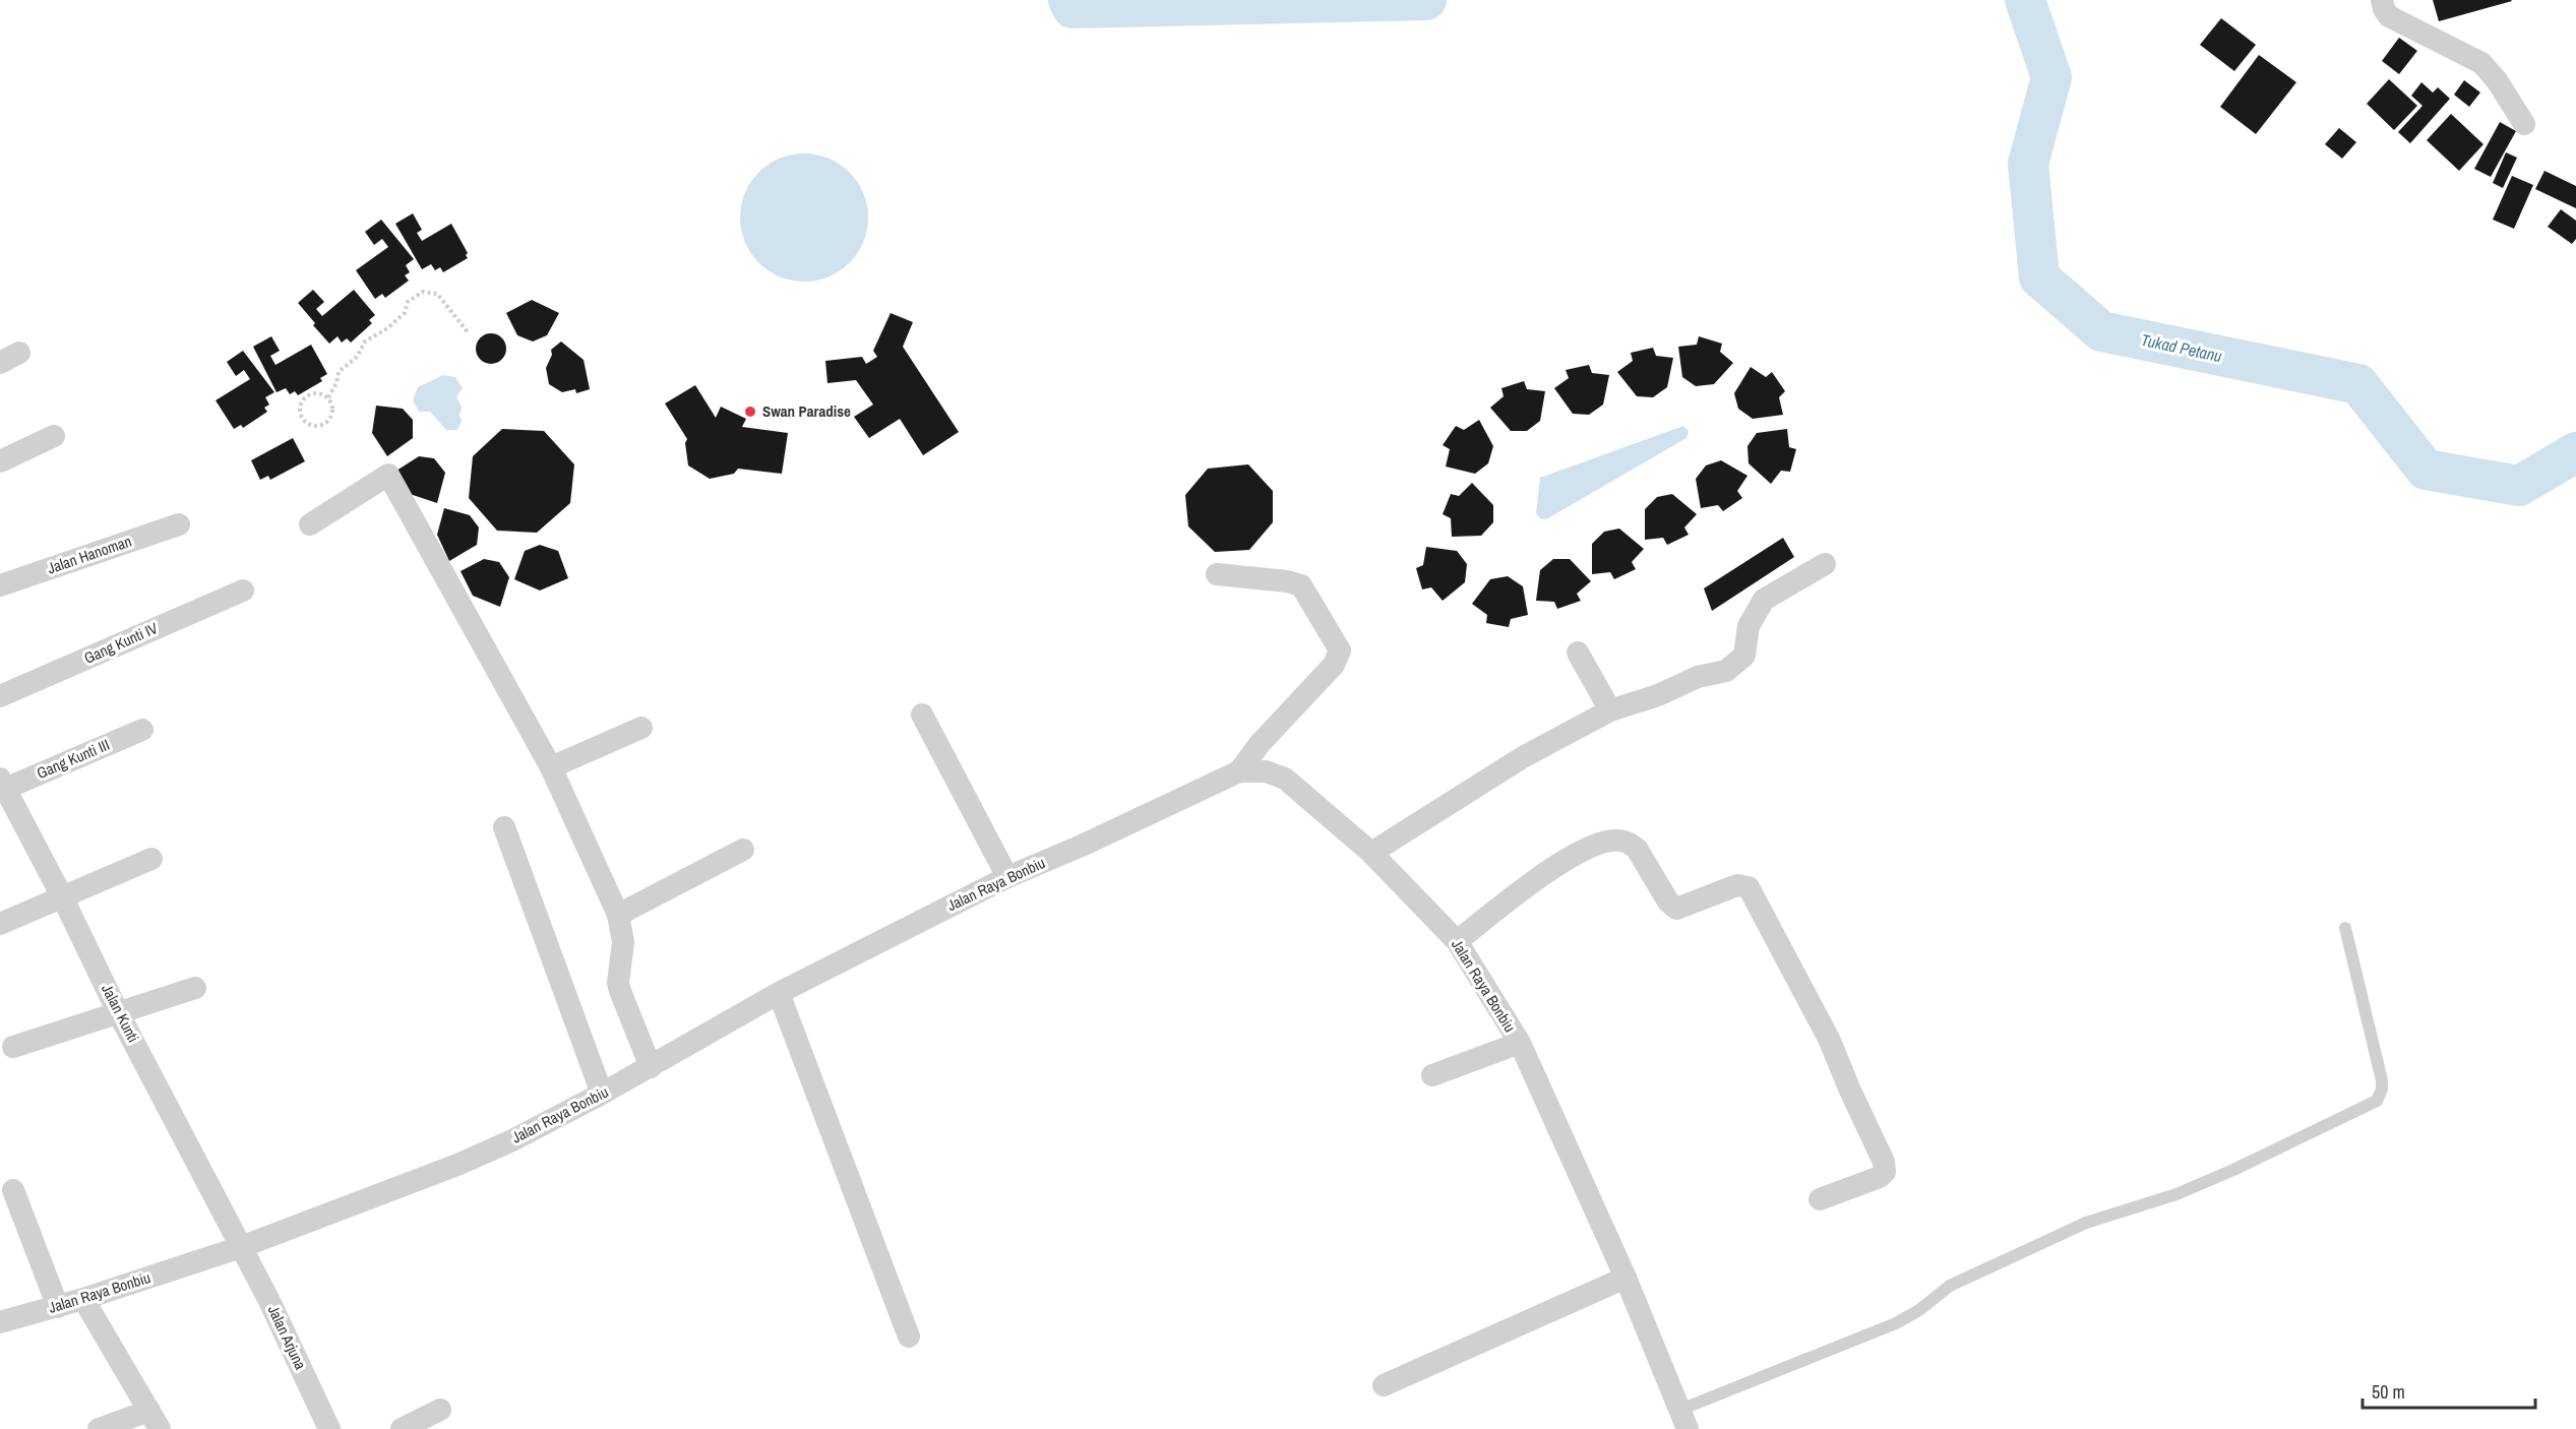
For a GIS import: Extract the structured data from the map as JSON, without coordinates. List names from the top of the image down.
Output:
{
  "streets": {
    "street": [
      "Jalan Hanoman",
      "Gang Kunti IV",
      "Gang Kunti III",
      "Jalan Raya Bonbiu",
      "Jalan Kunti",
      "Jalan Arjuna"
    ]
  },
  "crossings": [
    ["Gang Kunti III", "Jalan Kunti"],
    ["Jalan Raya Bonbiu", "Jalan Kunti"],
    ["Jalan Raya Bonbiu", "Jalan Arjuna"],
    ["Jalan Kunti", "Jalan Arjuna"]
  ],
  "water": ["Tukad Petanu"],
  "places": ["Swan Paradise"],
  "scale_bar": "50 m"
}
